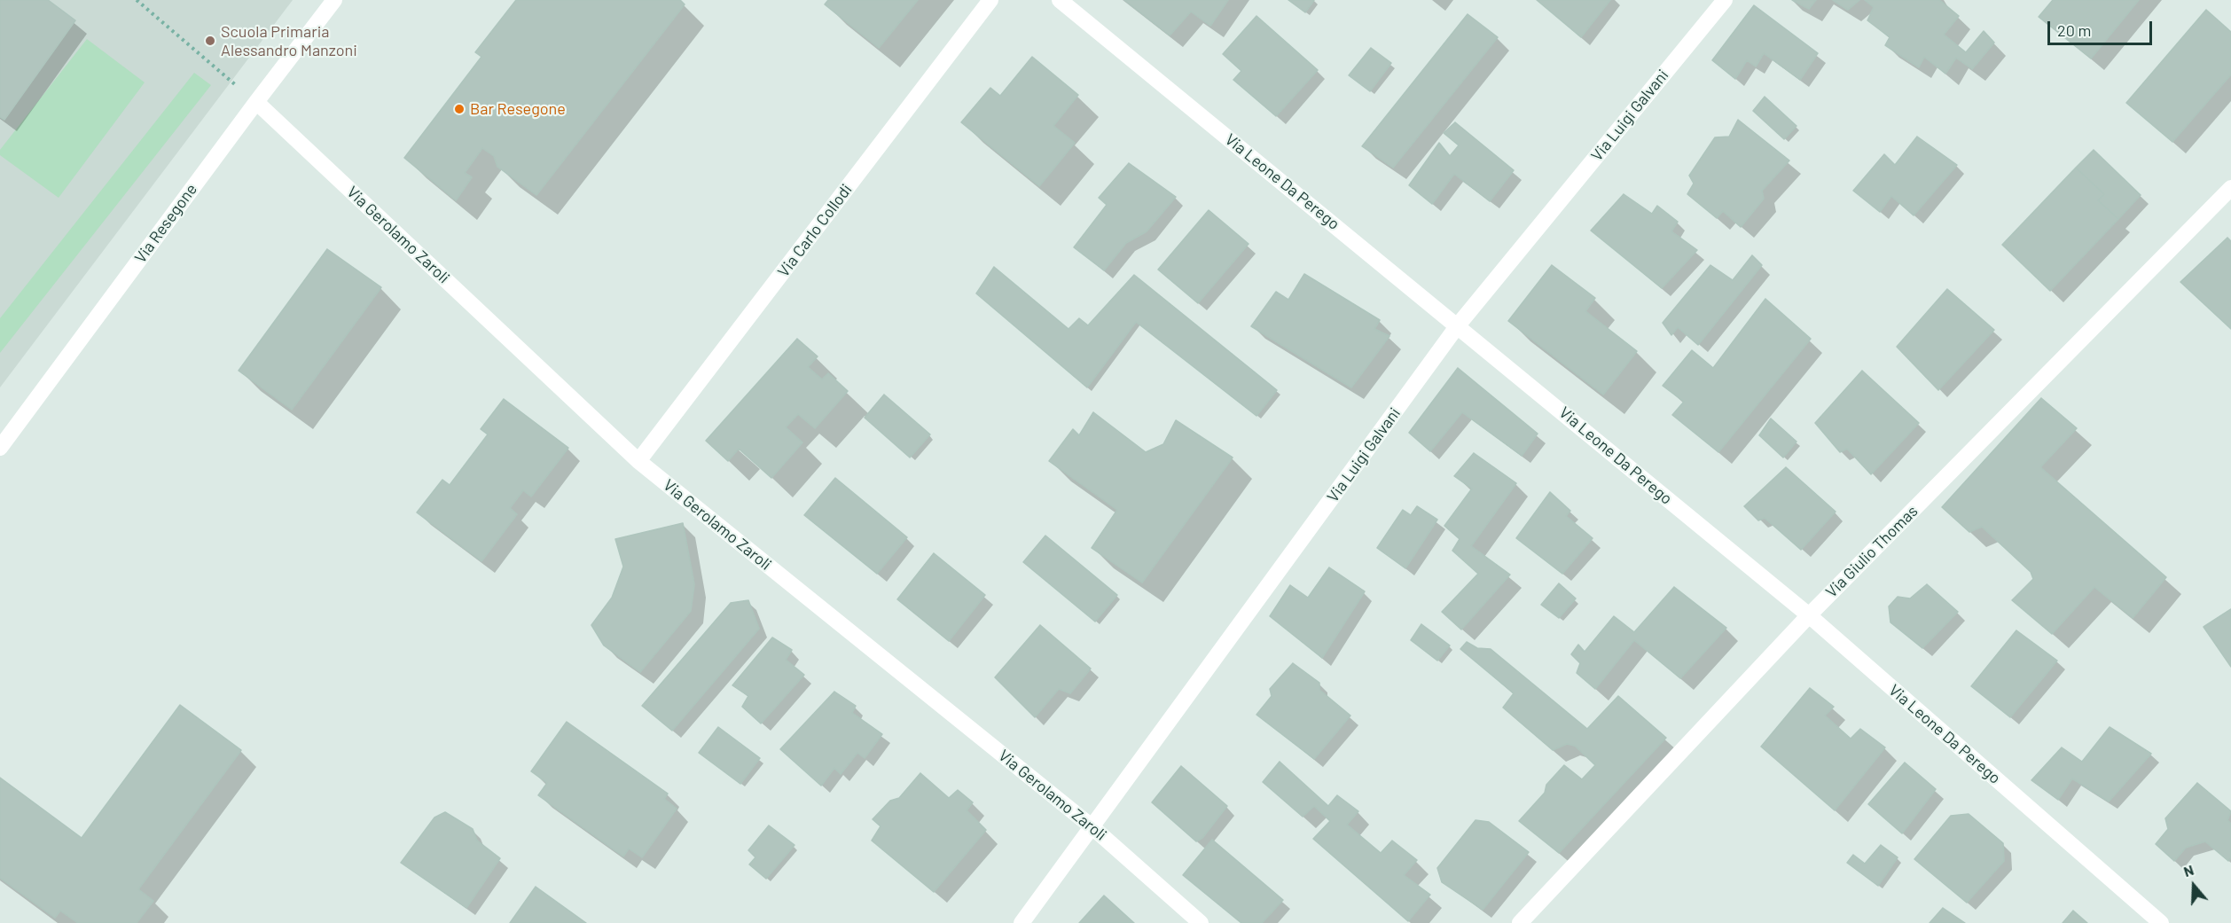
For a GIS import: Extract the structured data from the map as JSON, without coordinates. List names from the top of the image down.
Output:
{
  "streets": {
    "street": [
      "Via Luigi Galvani",
      "Via Leone Da Perego",
      "Via Resegone",
      "Via Carlo Collodi",
      "Via Gerolamo Zaroli",
      "Via Giulio Thomas"
    ]
  },
  "crossings": [
    ["Via Luigi Galvani", "Via Leone Da Perego"],
    ["Via Luigi Galvani", "Via Gerolamo Zaroli"],
    ["Via Leone Da Perego", "Via Giulio Thomas"],
    ["Via Resegone", "Via Gerolamo Zaroli"],
    ["Via Carlo Collodi", "Via Gerolamo Zaroli"]
  ],
  "places": ["Scuola Primaria Alessandro Manzoni", "Bar Resegone"],
  "scale_bar": "20 m",
  "north": "top"
}
